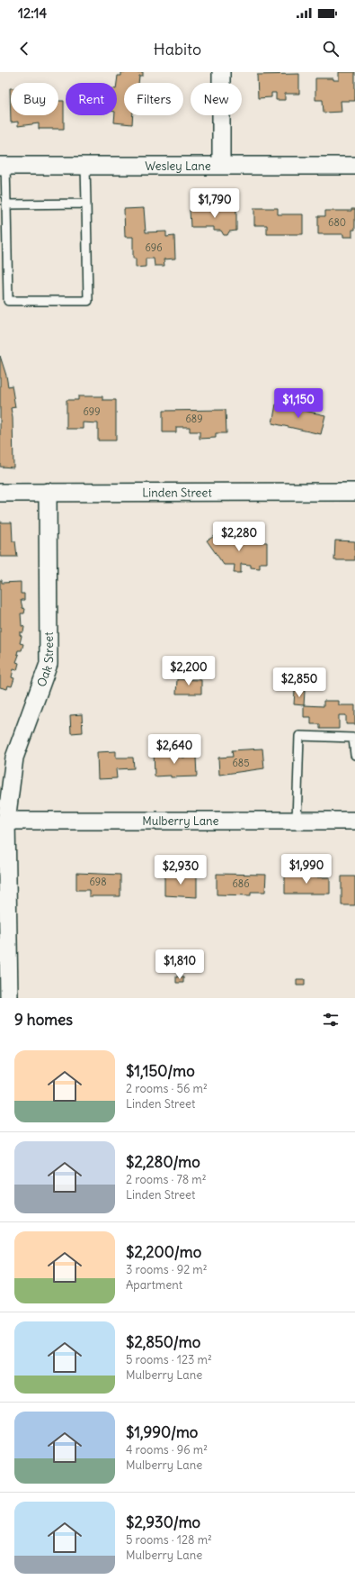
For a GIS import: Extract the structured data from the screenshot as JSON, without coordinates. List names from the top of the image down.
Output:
{
  "streets": {
    "street": [
      "Wesley Lane",
      "Linden Street",
      "Oak Street",
      "Mulberry Lane"
    ]
  },
  "crossings": [
    ["Linden Street", "Oak Street"],
    ["Oak Street", "Mulberry Lane"]
  ],
  "house_numbers": [
    "680",
    "696",
    "699",
    "689",
    "685",
    "698",
    "686"
  ],
  "page": {
    "status": "12:14",
    "header": "Habito",
    "chip": [
      "Buy",
      "Rent",
      "Filters",
      "New"
    ],
    "price": [
      "$1,790",
      "$1,150",
      "$2,280",
      "$2,200",
      "$2,850",
      "$2,640",
      "$1,990",
      "$2,930",
      "$1,810"
    ],
    "heading": "9 homes",
    "list": [
      {
        "name": "$1,150/mo",
        "note": "2 rooms · 56 m² · Linden Street"
      },
      {
        "name": "$2,280/mo",
        "note": "2 rooms · 78 m² · Linden Street"
      },
      {
        "name": "$2,200/mo",
        "note": "3 rooms · 92 m² · Apartment"
      },
      {
        "name": "$2,850/mo",
        "note": "5 rooms · 123 m² · Mulberry Lane"
      },
      {
        "name": "$1,990/mo",
        "note": "4 rooms · 96 m² · Mulberry Lane"
      },
      {
        "name": "$2,930/mo",
        "note": "5 rooms · 128 m² · Mulberry Lane"
      }
    ]
  }
}
